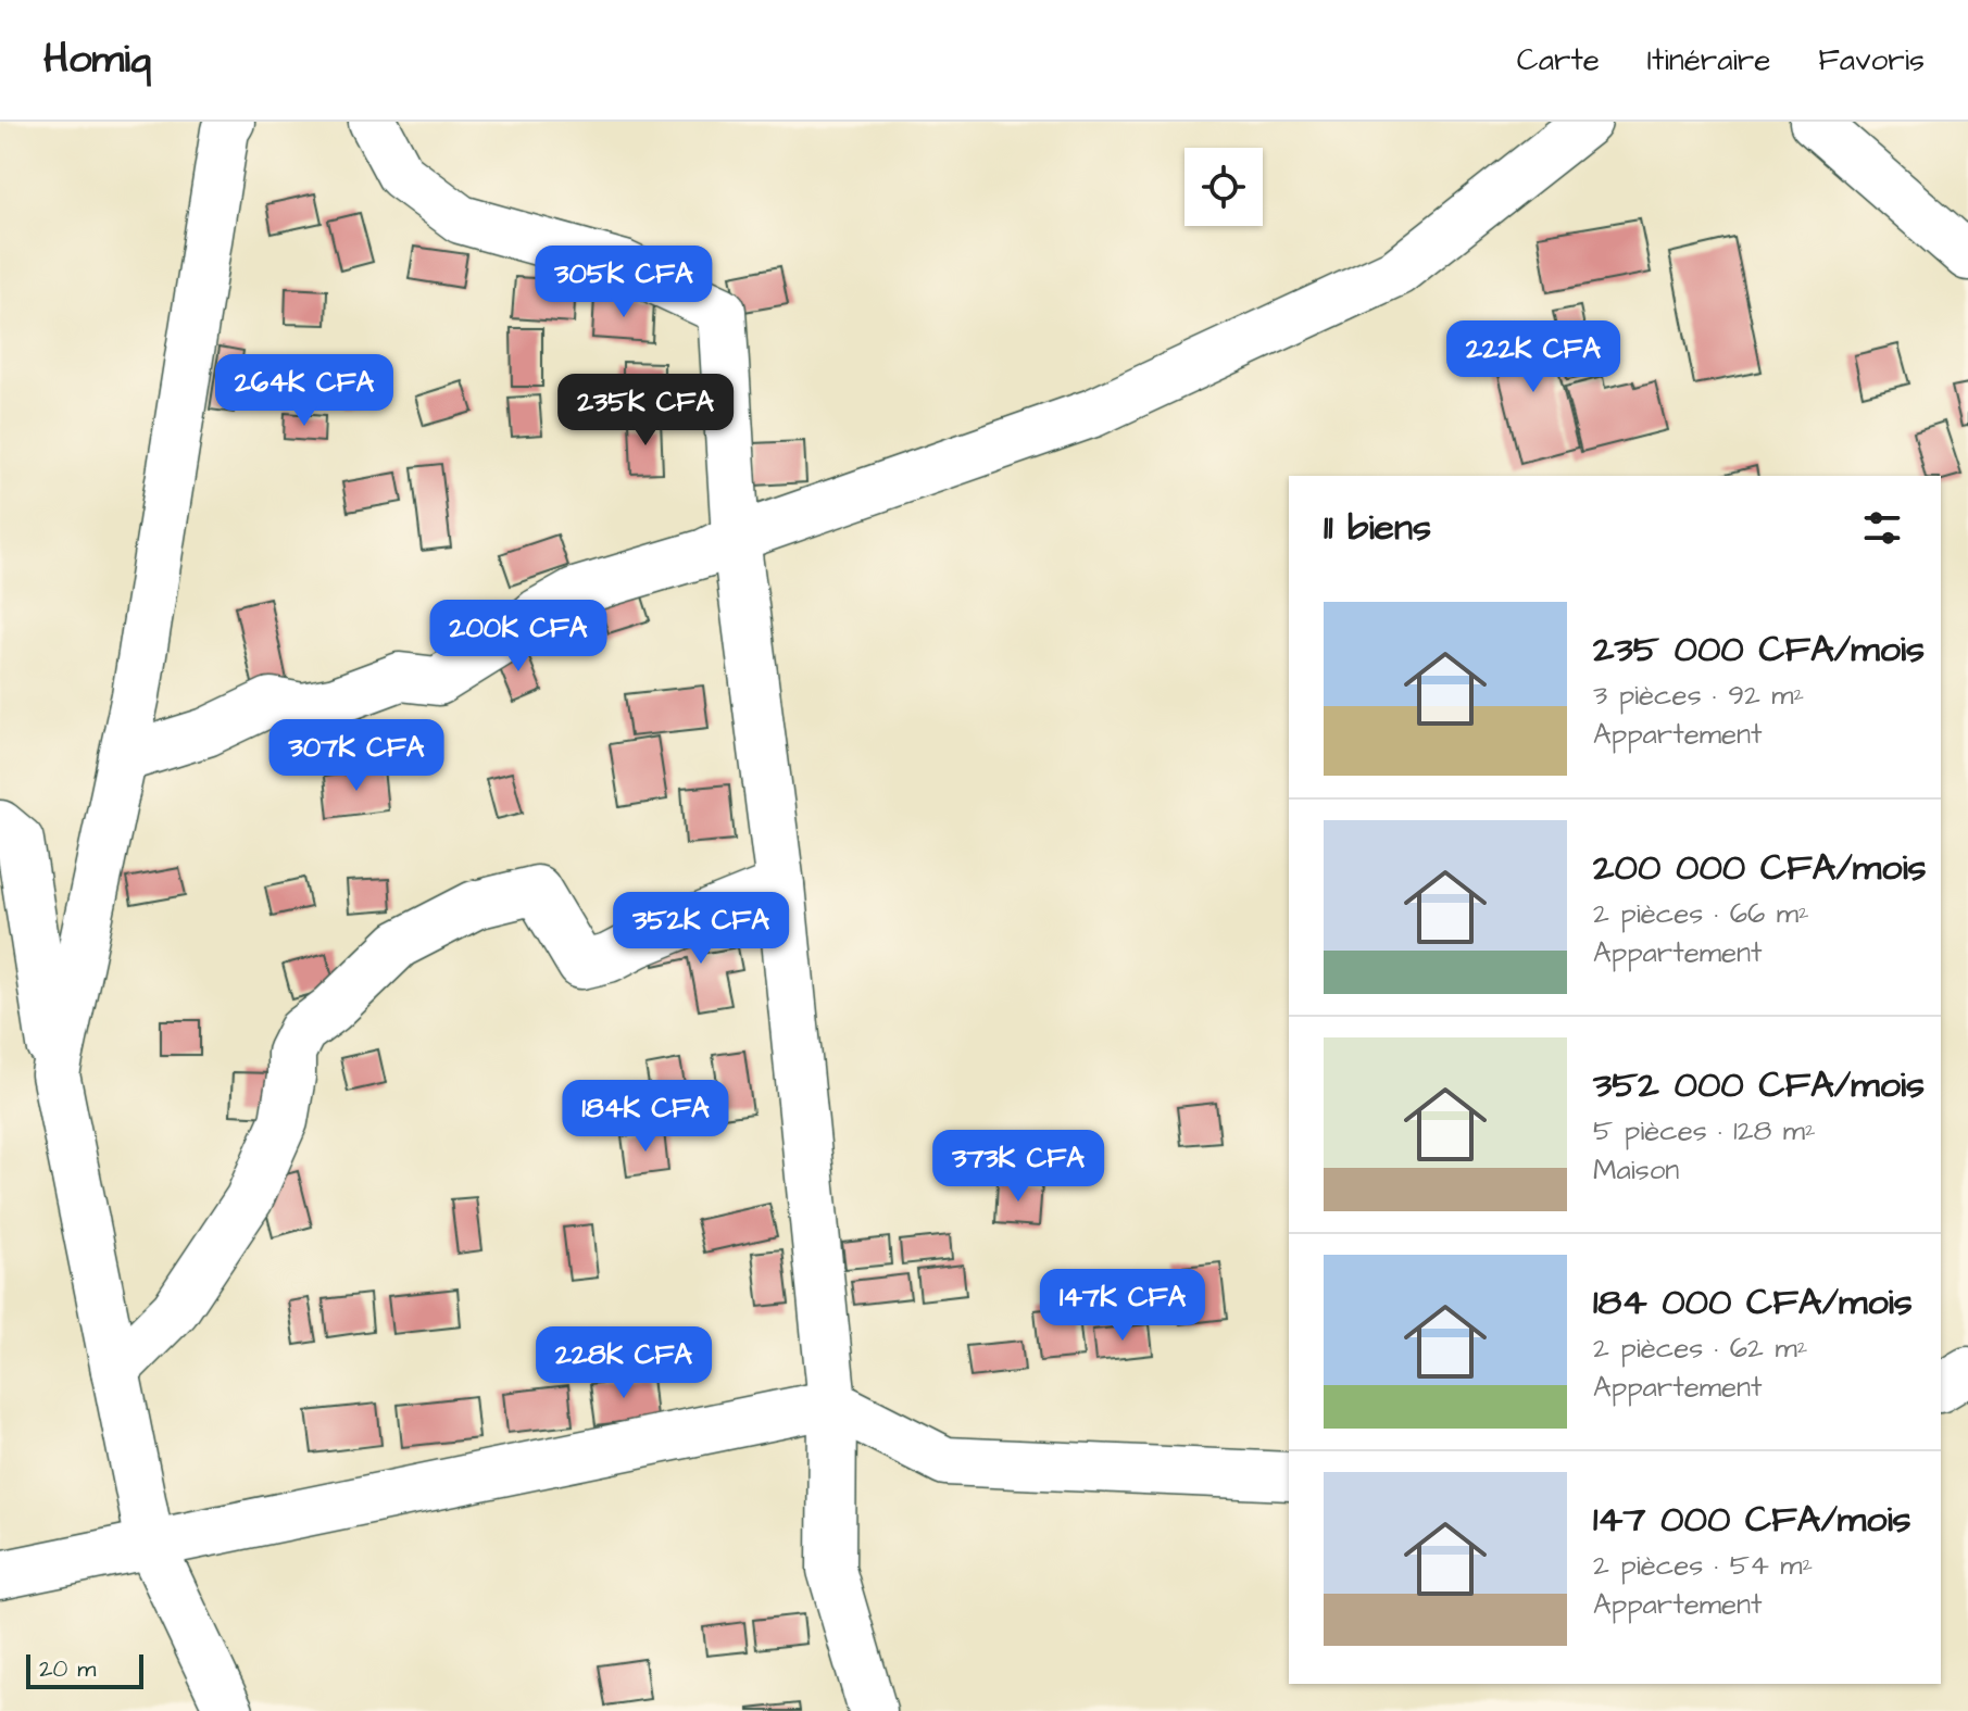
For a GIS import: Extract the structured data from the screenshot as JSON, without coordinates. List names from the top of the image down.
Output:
{
  "scale_bar": "20 m",
  "page": {
    "header": "Homiq",
    "nav": ["Carte", "Itinéraire", "Favoris"],
    "price": [
      "305K CFA",
      "222K CFA",
      "264K CFA",
      "235K CFA",
      "200K CFA",
      "307K CFA",
      "352K CFA",
      "184K CFA",
      "373K CFA",
      "147K CFA",
      "228K CFA"
    ],
    "heading": "11 biens",
    "list": [
      {
        "name": "235 000 CFA/mois",
        "note": "3 pièces · 92 m² · Appartement"
      },
      {
        "name": "200 000 CFA/mois",
        "note": "2 pièces · 66 m² · Appartement"
      },
      {
        "name": "352 000 CFA/mois",
        "note": "5 pièces · 128 m² · Maison"
      },
      {
        "name": "184 000 CFA/mois",
        "note": "2 pièces · 62 m² · Appartement"
      },
      {
        "name": "147 000 CFA/mois",
        "note": "2 pièces · 54 m² · Appartement"
      }
    ],
    "scale": "20 m"
  }
}
